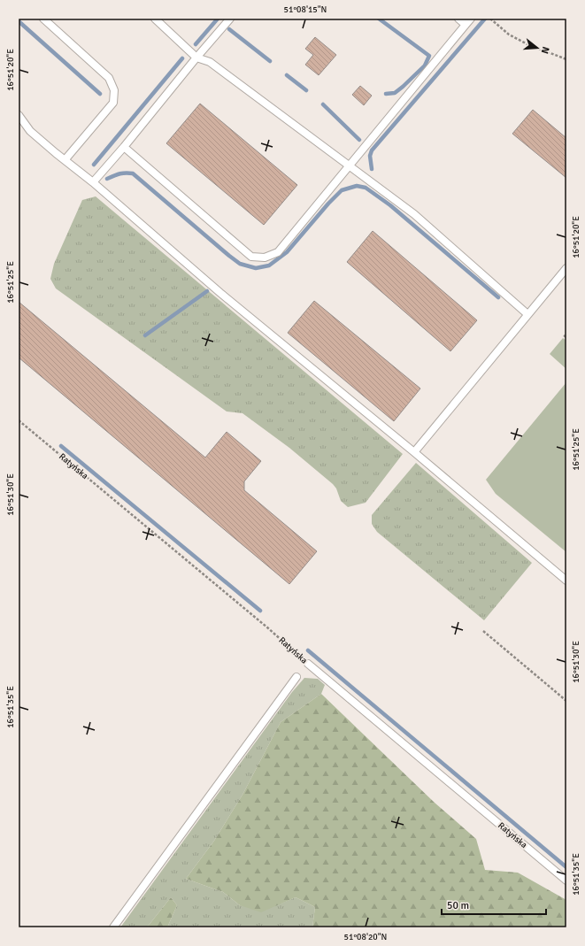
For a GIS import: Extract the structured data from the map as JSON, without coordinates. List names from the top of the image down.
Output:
{
  "streets": {
    "lane": ["Ratyńska"]
  },
  "scale_bar": "50 m",
  "north": "right",
  "coordinates": [
    "51°08'15\"N",
    "16°51'20\"E",
    "16°51'25\"E",
    "16°51'30\"E",
    "16°51'35\"E",
    "51°08'20\"N"
  ]
}
